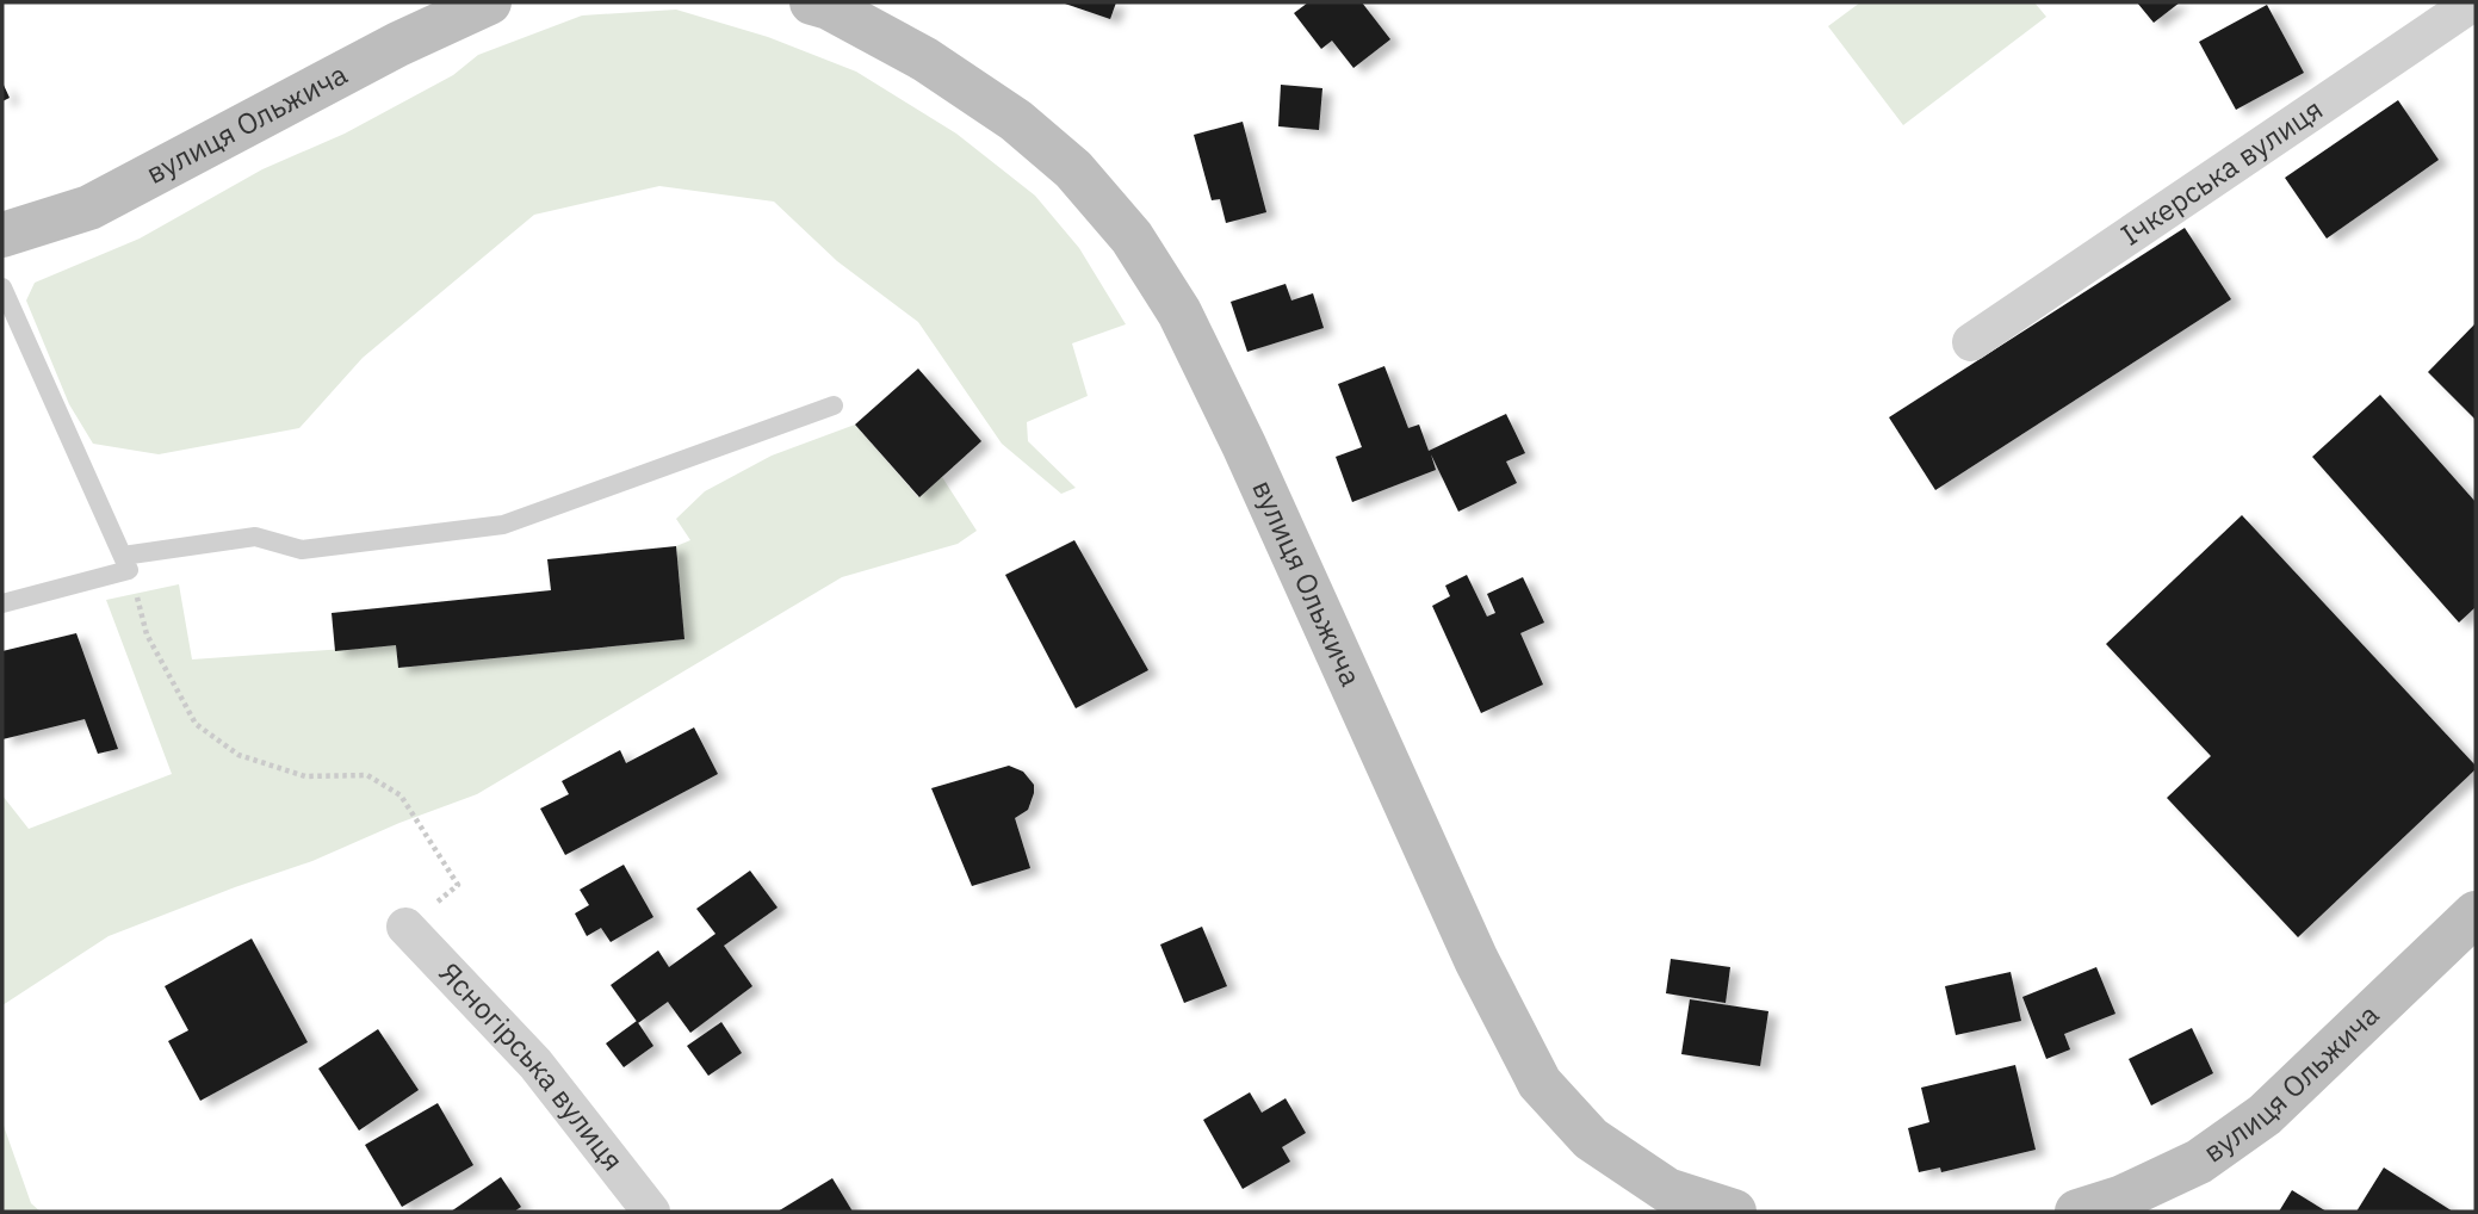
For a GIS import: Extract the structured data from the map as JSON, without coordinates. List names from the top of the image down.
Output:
{
  "streets": {
    "main road": ["вулиця Ольжича"],
    "street": ["Ічкерська вулиця", "Ясногірська вулиця"]
  }
}
